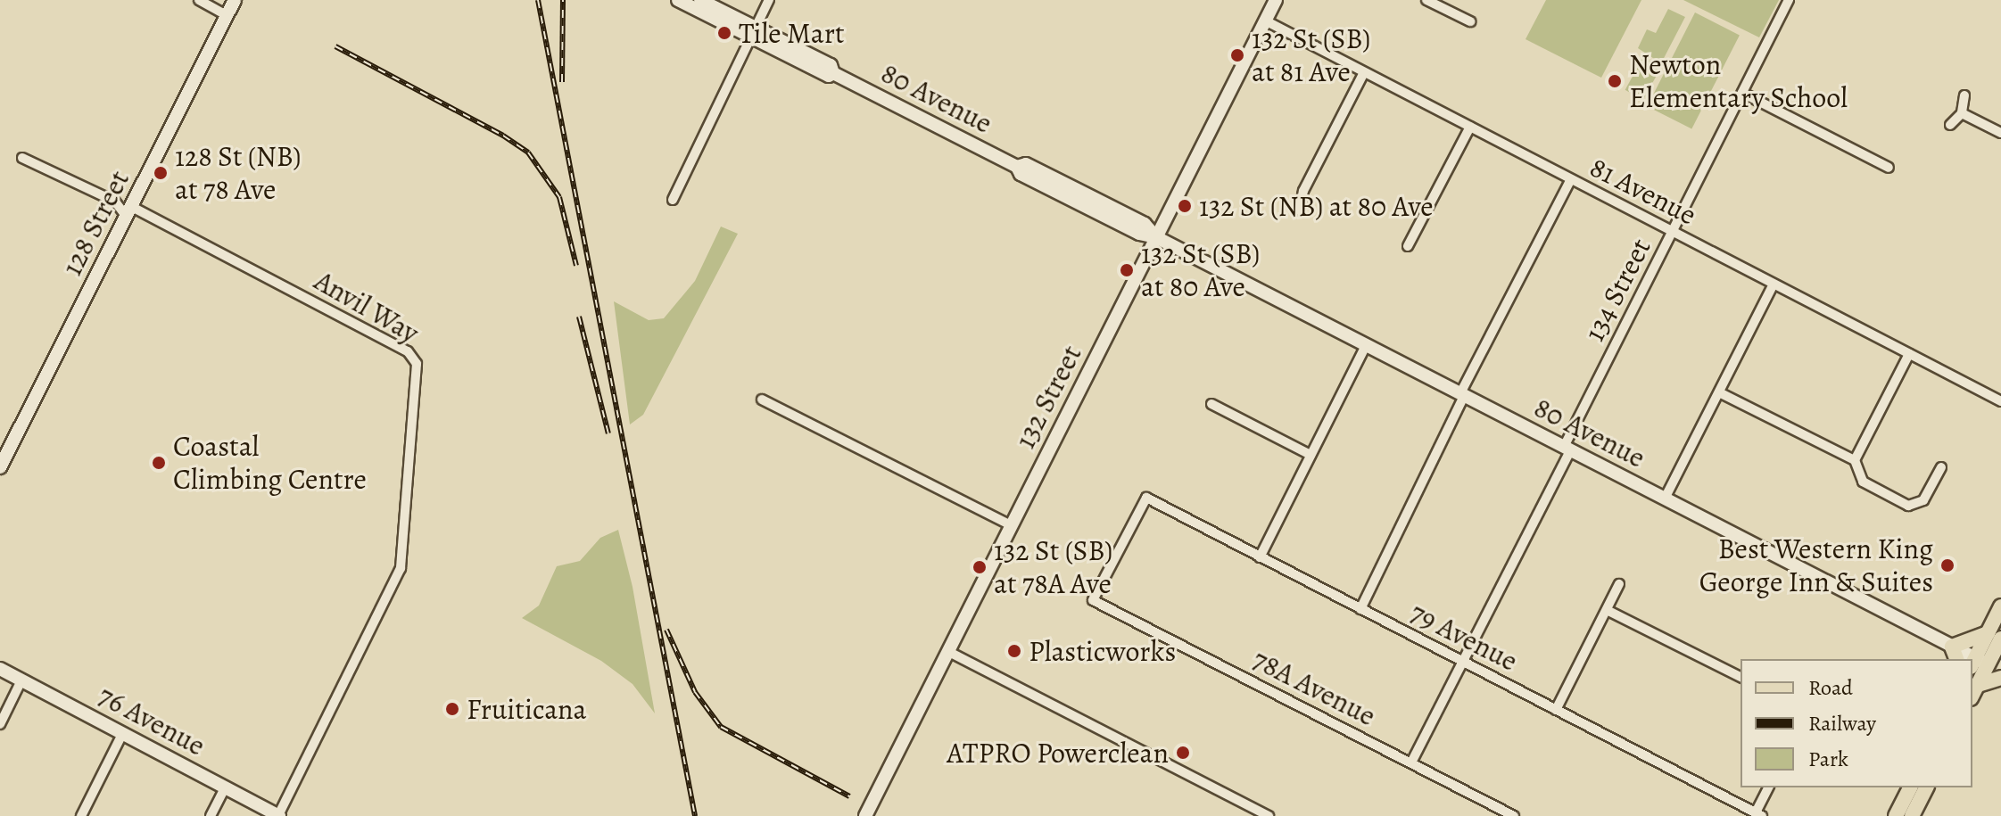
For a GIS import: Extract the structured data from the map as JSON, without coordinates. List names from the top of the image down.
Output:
{
  "streets": {
    "main road": [
      "80 Avenue",
      "128 Street",
      "132 Street",
      "76 Avenue"
    ],
    "street": [
      "81 Avenue",
      "134 Street",
      "Anvil Way",
      "79 Avenue",
      "78A Avenue"
    ]
  },
  "crossings": [
    ["80 Avenue", "134 Street"],
    ["80 Avenue", "132 Street"],
    ["81 Avenue", "134 Street"],
    ["81 Avenue", "132 Street"],
    ["128 Street", "Anvil Way"],
    ["134 Street", "79 Avenue"],
    ["134 Street", "78A Avenue"],
    ["Anvil Way", "76 Avenue"],
    ["79 Avenue", "78A Avenue"]
  ],
  "places": [
    "Tile Mart",
    "132 St (SB) at 81 Ave",
    "Newton Elementary School",
    "128 St (NB) at 78 Ave",
    "132 St (NB) at 80 Ave",
    "132 St (SB) at 80 Ave",
    "Coastal Climbing Centre",
    "Best Western King George Inn & Suites",
    "132 St (SB) at 78A Ave",
    "Plasticworks",
    "Fruiticana",
    "ATPRO Powerclean"
  ],
  "legend": ["Road", "Railway", "Park"]
}
